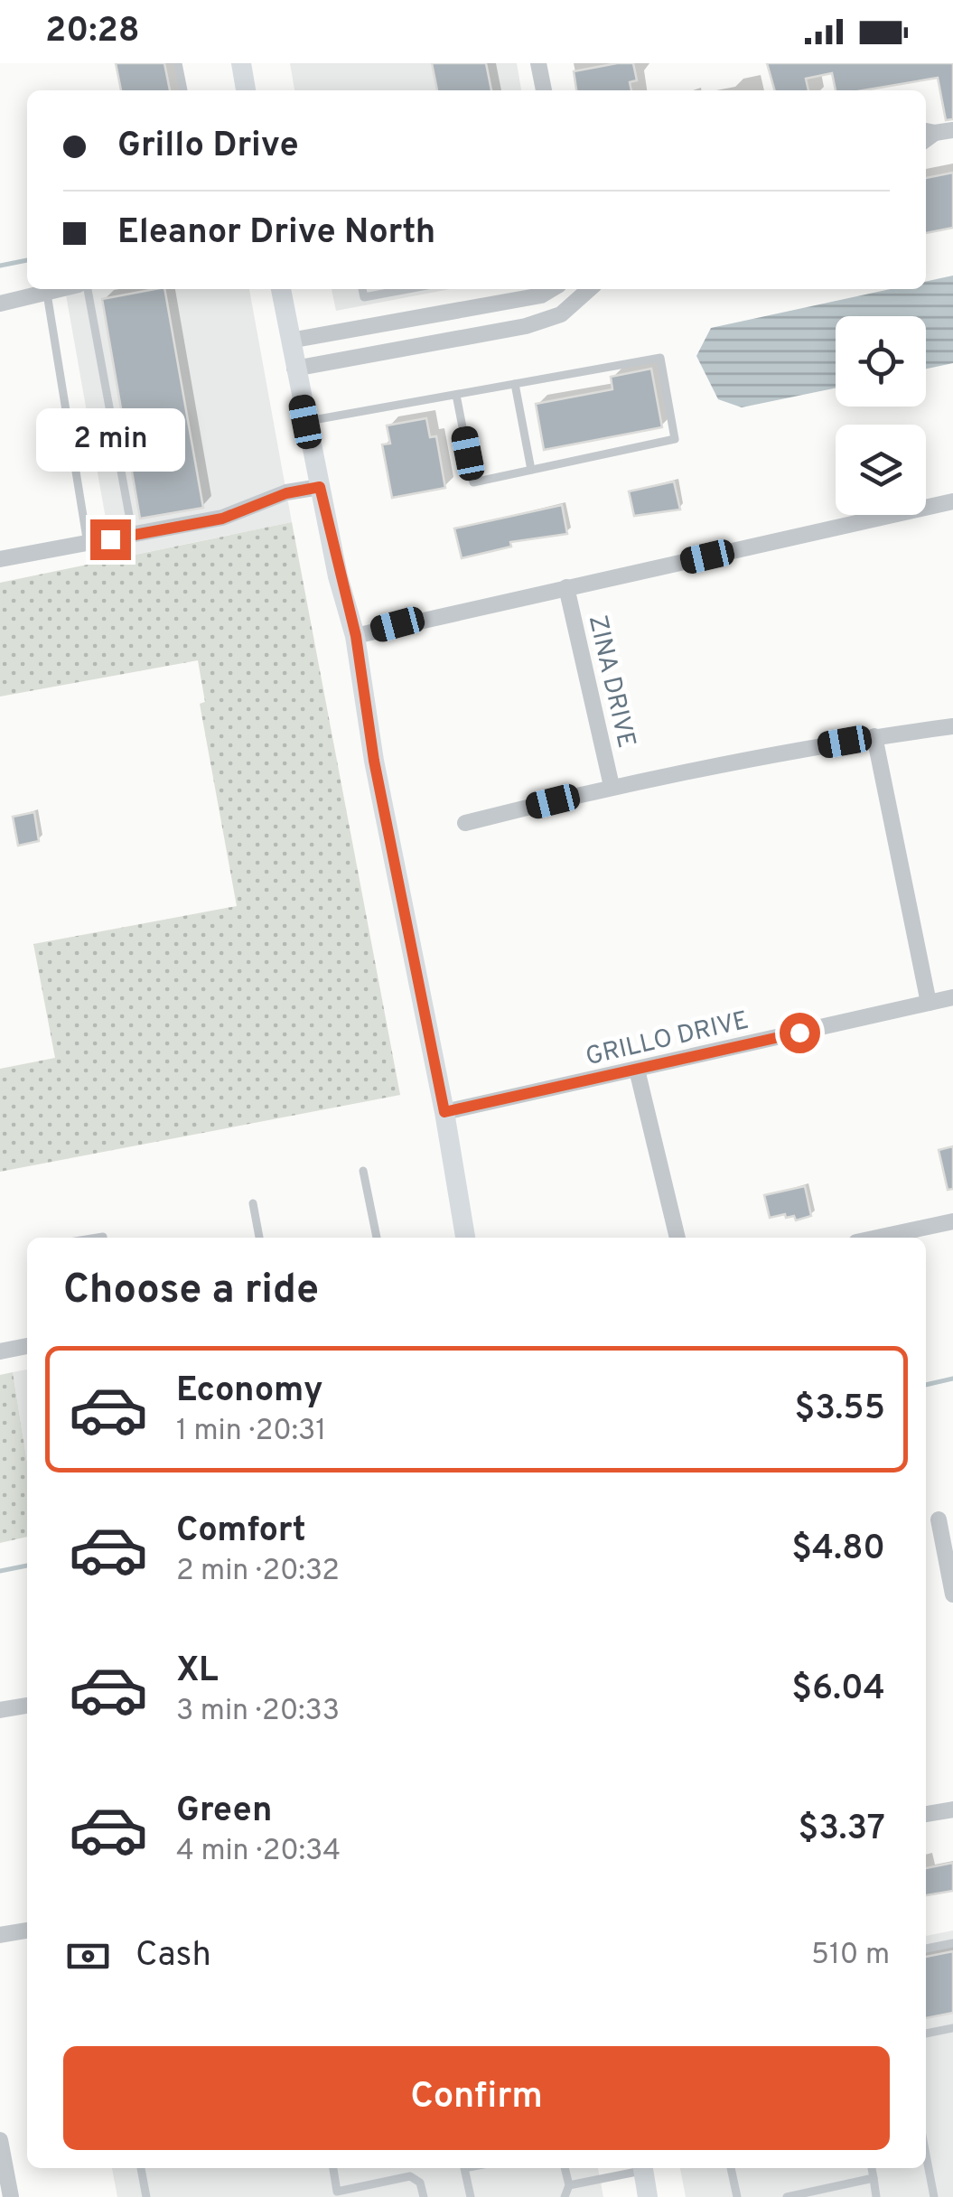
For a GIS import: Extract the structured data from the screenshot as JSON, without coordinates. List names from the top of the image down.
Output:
{
  "streets": {
    "street": ["ZINA DRIVE", "GRILLO DRIVE"]
  },
  "page": {
    "status": "20:28",
    "banner": ["Grillo Drive", "Eleanor Drive North"],
    "bubble": "2 min",
    "heading": "Choose a ride",
    "list": [
      {
        "name": "Economy",
        "note": "1 min · 20:31",
        "value": "$3.55"
      },
      {
        "name": "Comfort",
        "note": "2 min · 20:32",
        "value": "$4.80"
      },
      {
        "name": "XL",
        "note": "3 min · 20:33",
        "value": "$6.04"
      },
      {
        "name": "Green",
        "note": "4 min · 20:34",
        "value": "$3.37"
      }
    ],
    "pay": ["Cash", "510 m"],
    "buttons": "Confirm"
  }
}
